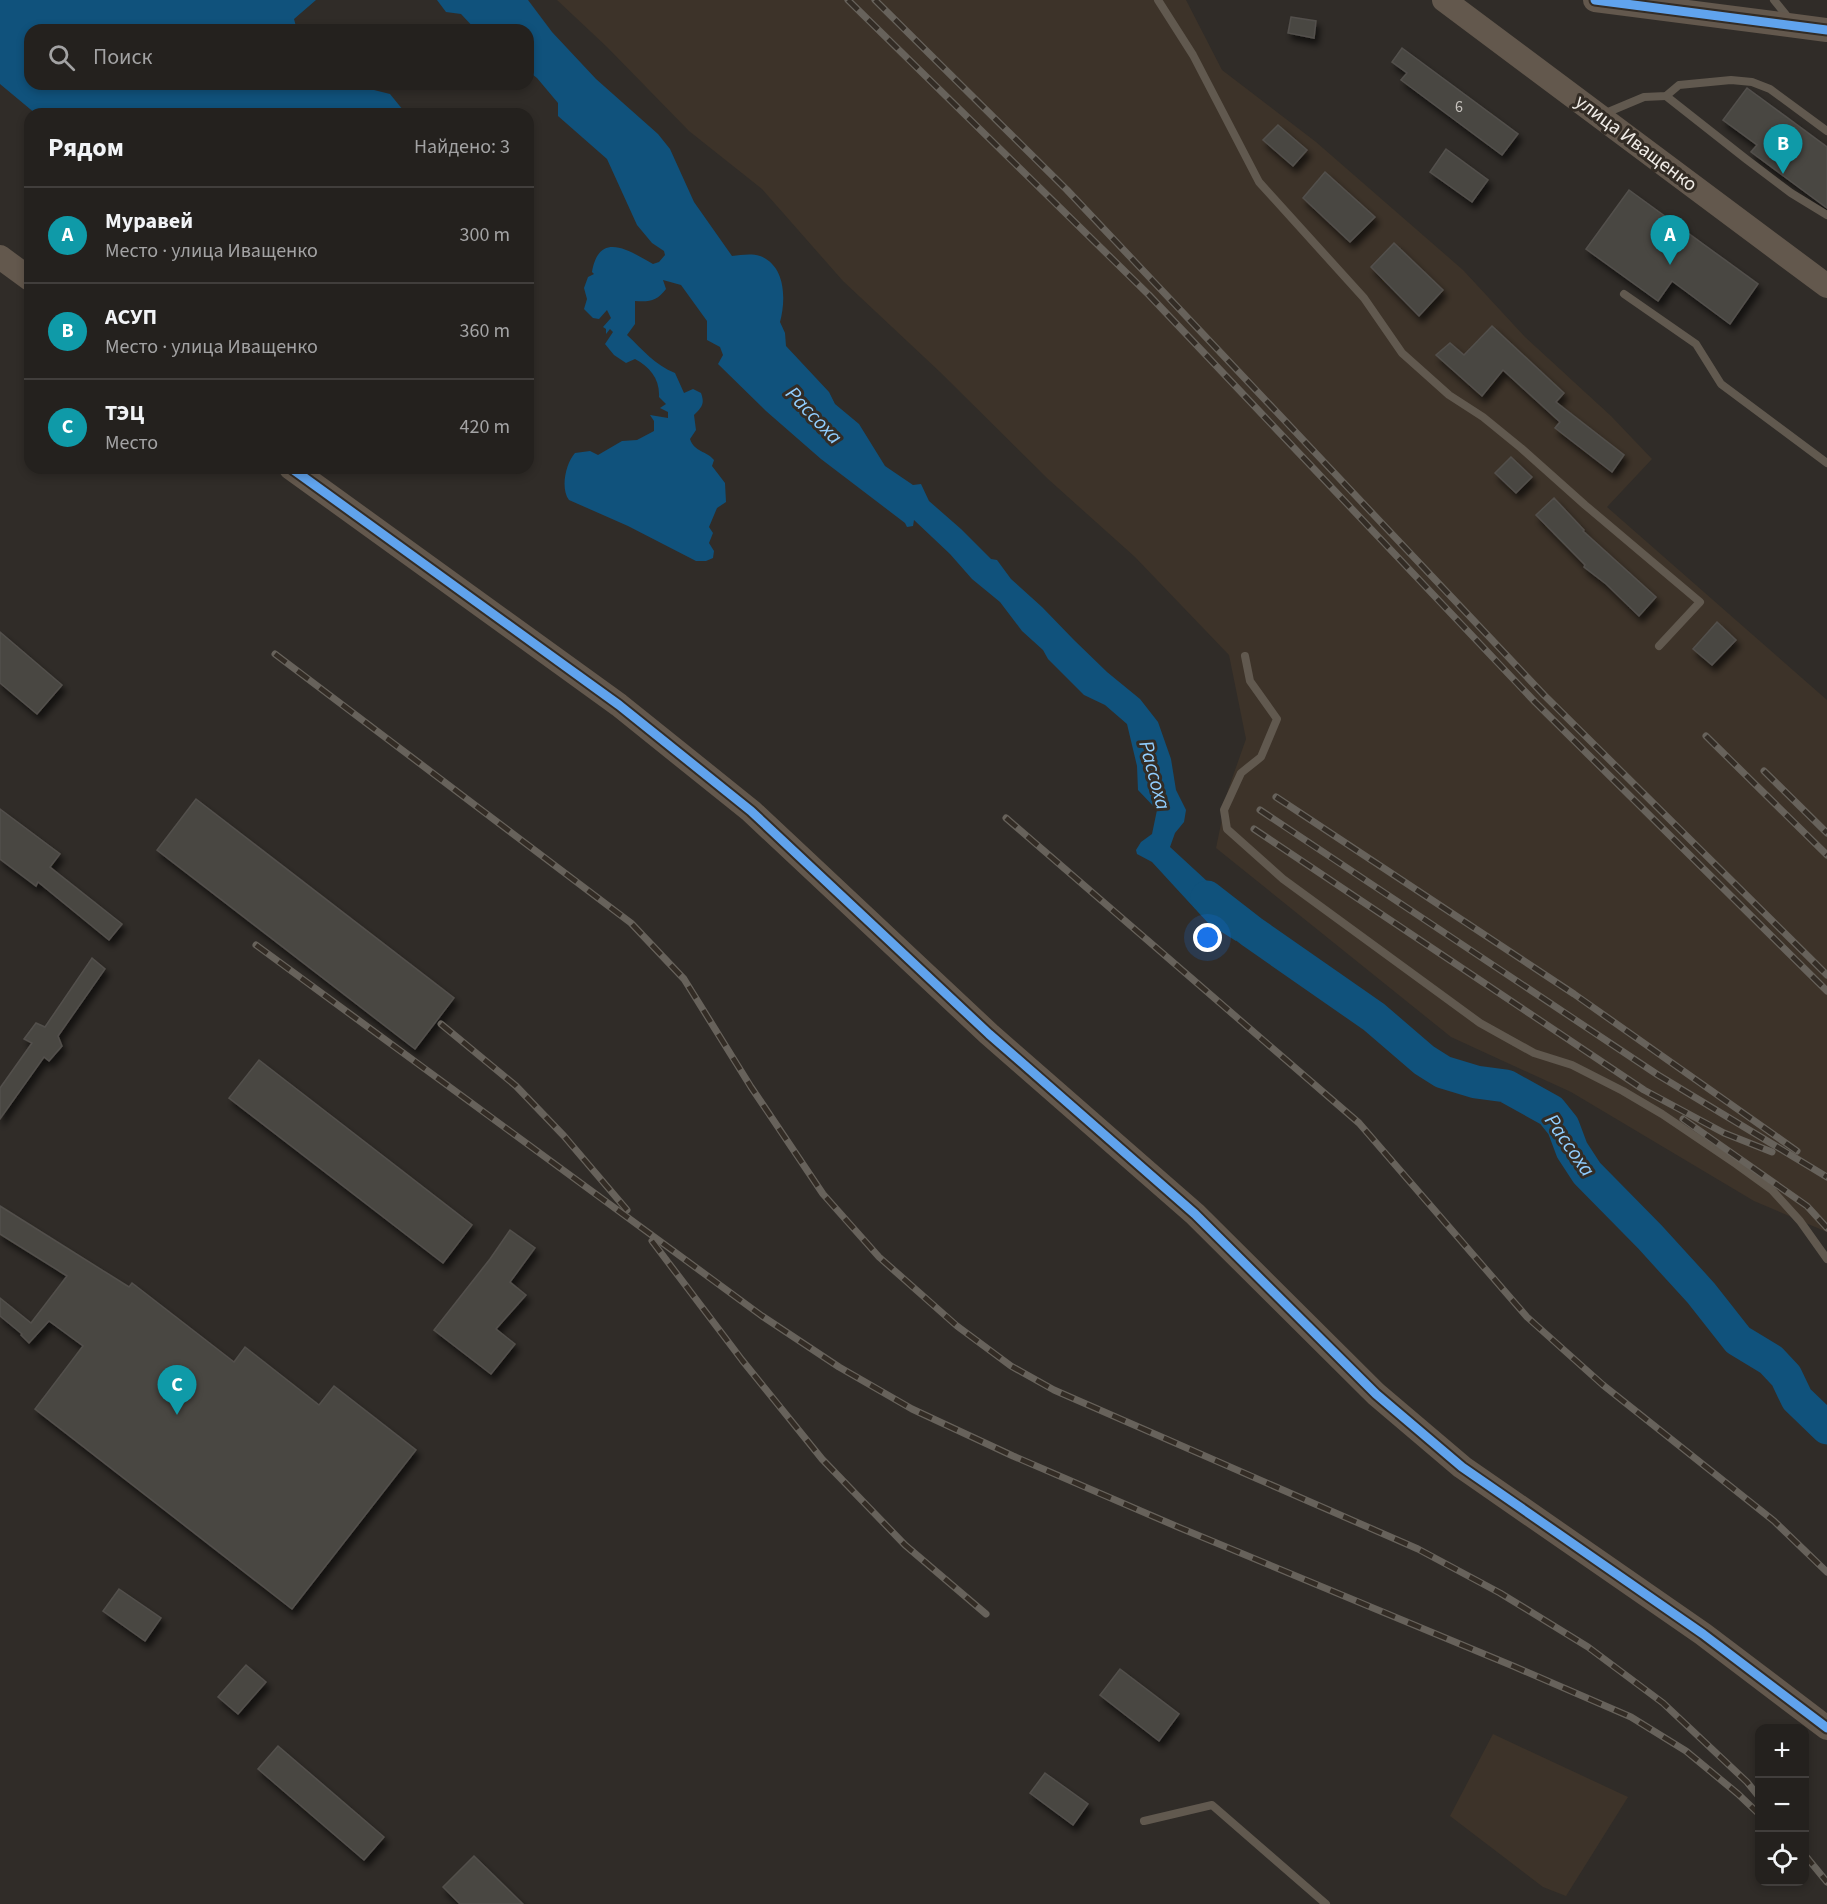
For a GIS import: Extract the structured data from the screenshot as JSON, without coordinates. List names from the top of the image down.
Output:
{
  "streets": {
    "street": ["улица Иващенко"]
  },
  "water": ["Рассоха"],
  "house_numbers": ["6"],
  "page": {
    "search": "Поиск",
    "heading": ["Рядом", "Найдено: 3"],
    "pins": ["B", "A", "C"],
    "list": [
      {
        "mark": "A",
        "name": "Муравей",
        "note": "Место · улица Иващенко",
        "value": "300 m"
      },
      {
        "mark": "B",
        "name": "АСУП",
        "note": "Место · улица Иващенко",
        "value": "360 m"
      },
      {
        "mark": "C",
        "name": "ТЭЦ",
        "note": "Место",
        "value": "420 m"
      }
    ],
    "map_buttons": ["+", "−"]
  }
}
